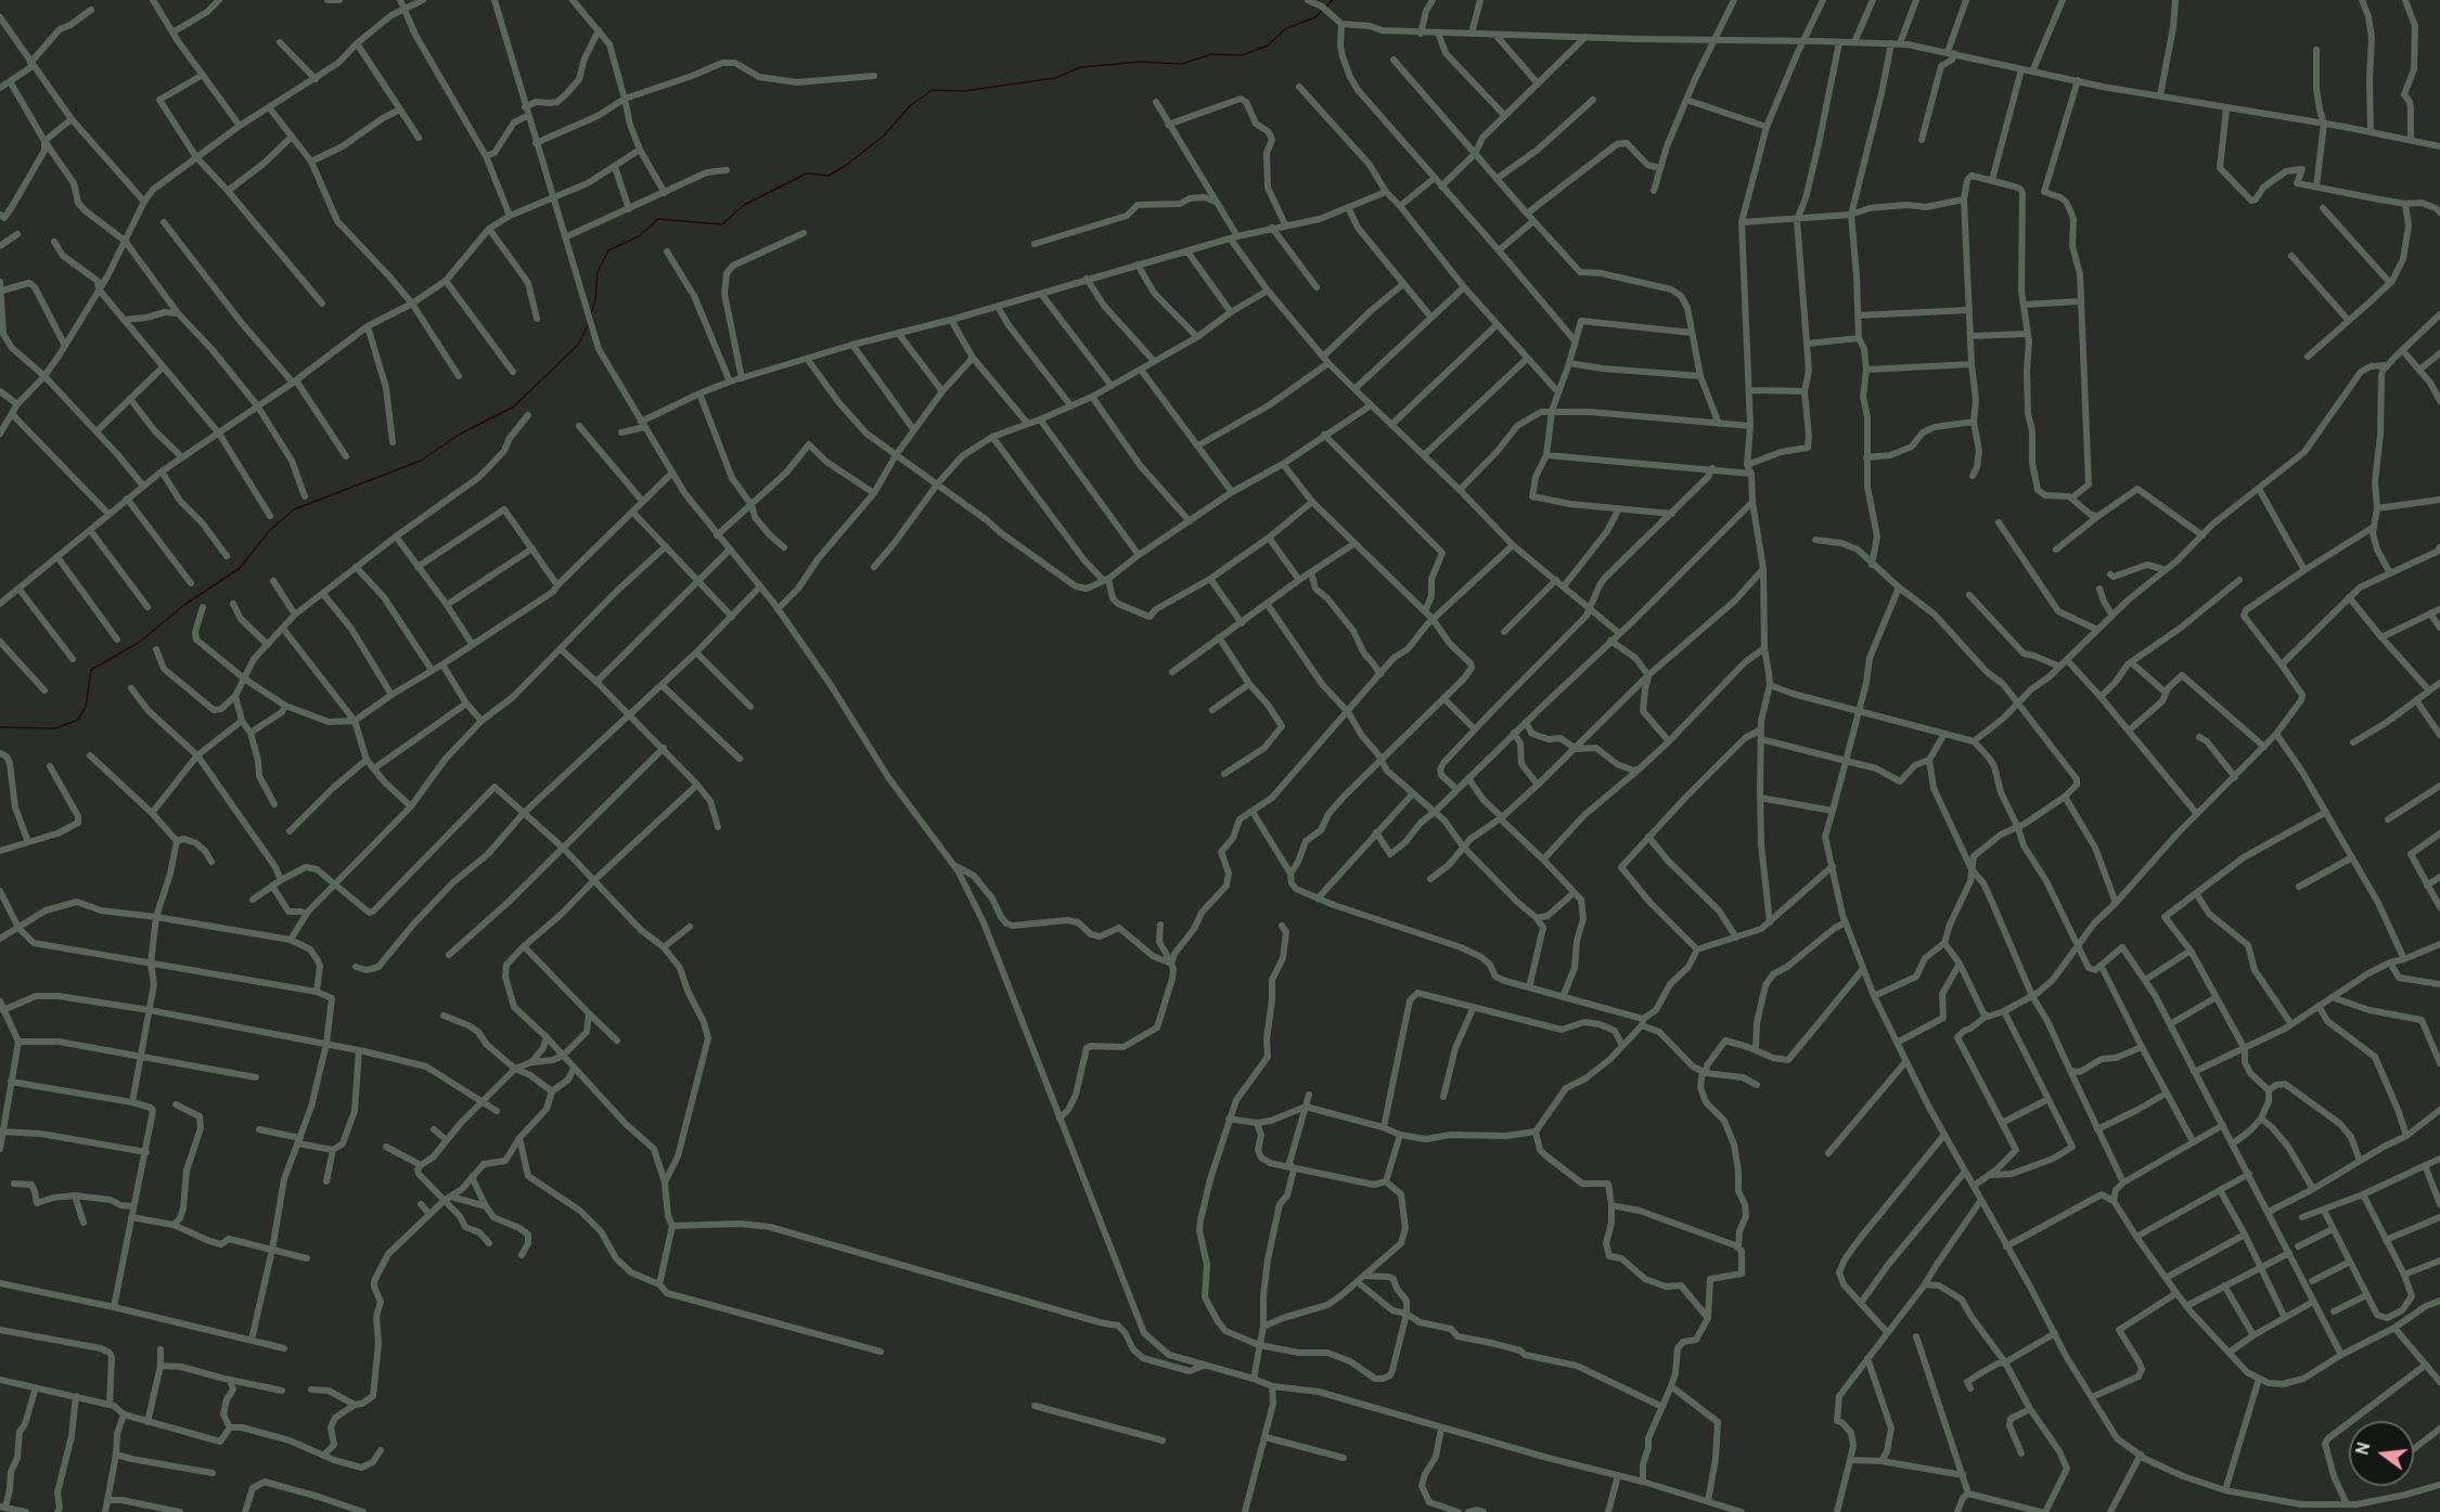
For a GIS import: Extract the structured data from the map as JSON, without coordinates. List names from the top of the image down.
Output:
{
  "north": "left"
}
